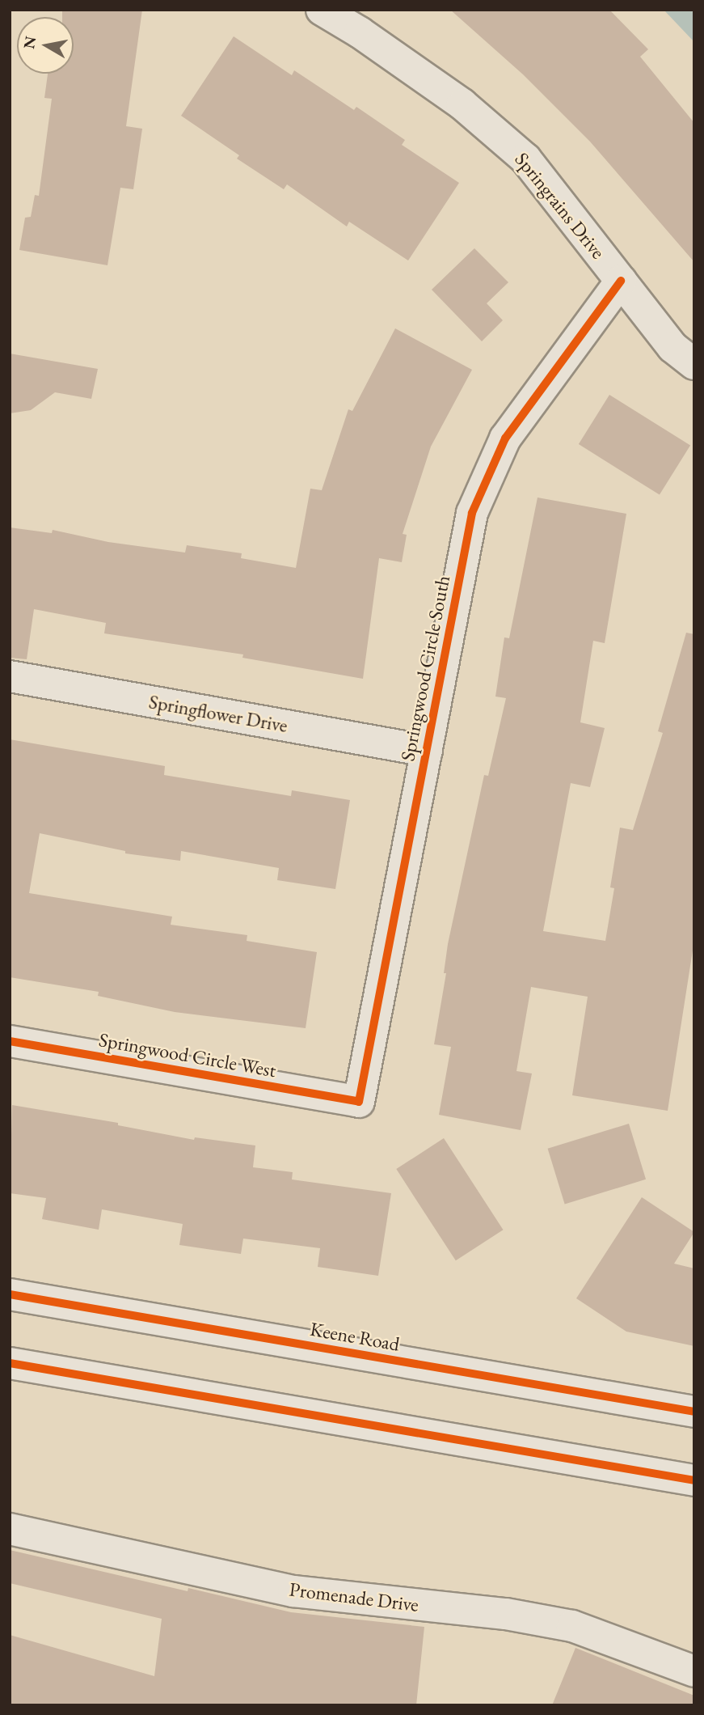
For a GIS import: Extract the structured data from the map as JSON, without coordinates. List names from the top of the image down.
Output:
{
  "streets": {
    "street": [
      "Springrains Drive",
      "Springwood Circle South",
      "Springflower Drive",
      "Springwood Circle West",
      "Keene Road",
      "Promenade Drive"
    ]
  },
  "crossings": [
    ["Springrains Drive", "Springwood Circle South"],
    ["Springwood Circle South", "Springflower Drive"],
    ["Springwood Circle South", "Springwood Circle West"]
  ],
  "north": "left"
}
